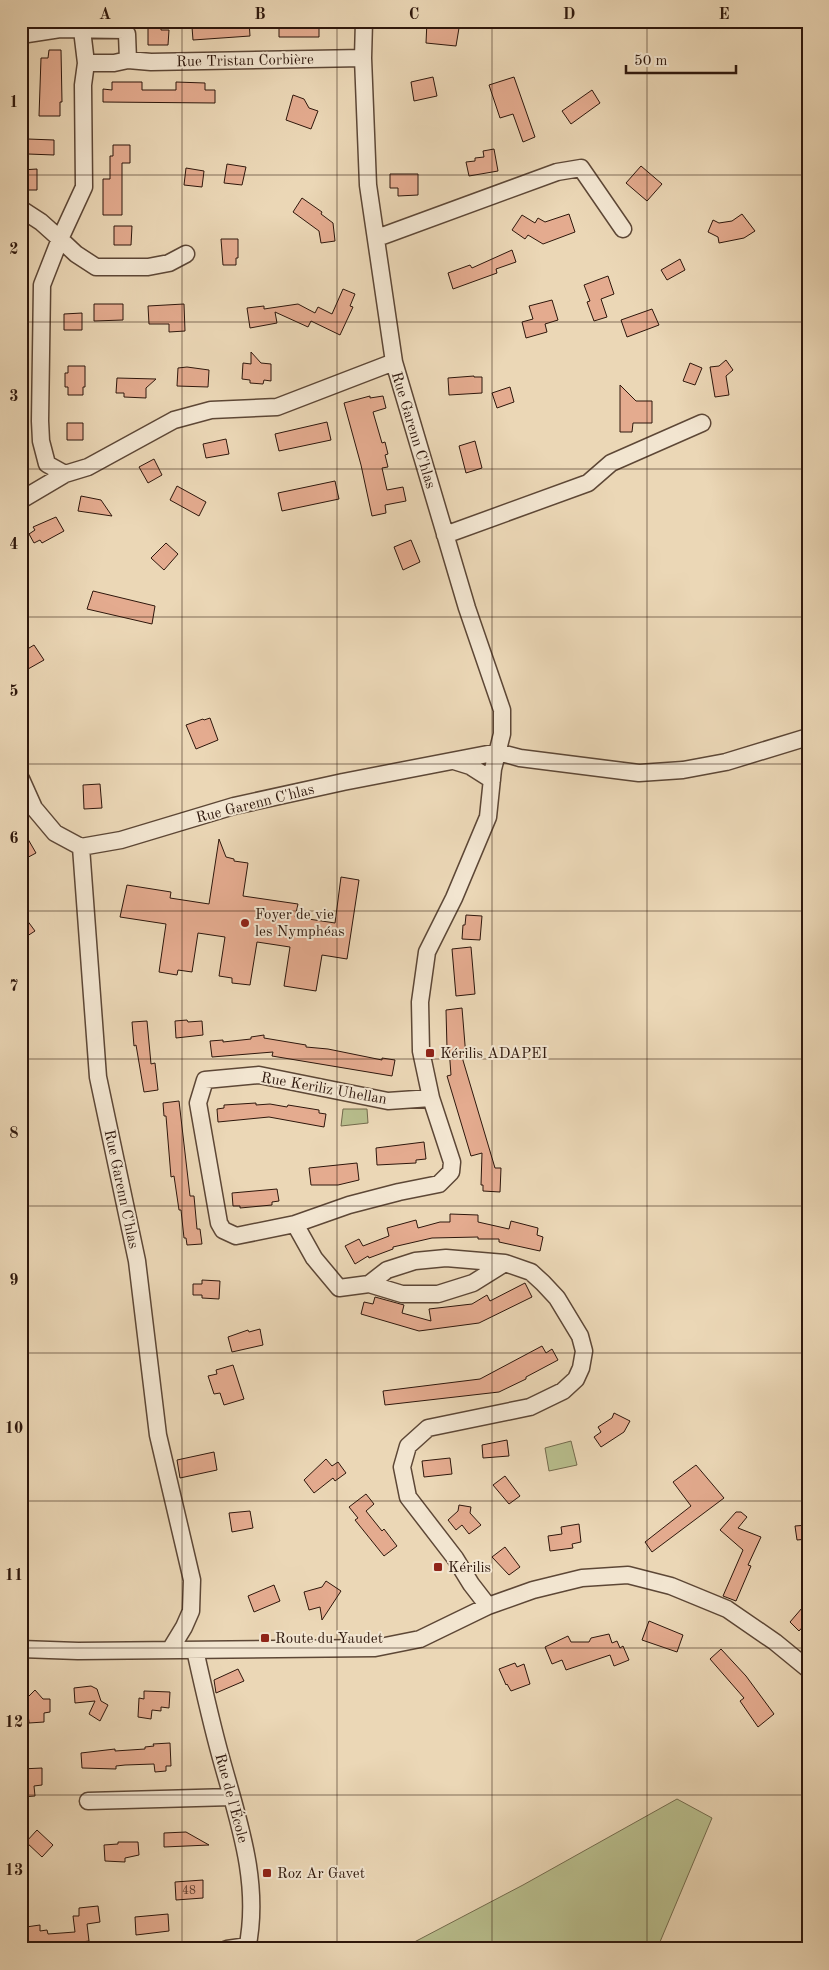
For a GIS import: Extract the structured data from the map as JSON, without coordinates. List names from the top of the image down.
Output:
{
  "streets": {
    "street": [
      "Rue Tristan Corbière",
      "Rue Garenn C'hlas",
      "Rue Keriliz Uhellan",
      "Rue de l'École"
    ]
  },
  "crossings": [
    ["Rue Tristan Corbière", "Rue Garenn C'hlas"],
    ["Rue Garenn C'hlas", "Rue Keriliz Uhellan"]
  ],
  "places": {
    "other": ["Foyer de vie les Nymphéas"],
    "transit": [
      "Kérilis ADAPEI",
      "Kérilis",
      "Route du Yaudet",
      "Roz Ar Gavet"
    ]
  },
  "house_numbers": ["48"],
  "scale_bar": "50 m",
  "grid": {
    "columns": [
      "A",
      "B",
      "C",
      "D",
      "E"
    ],
    "rows": [
      "1",
      "2",
      "3",
      "4",
      "5",
      "6",
      "7",
      "8",
      "9",
      "10",
      "11",
      "12",
      "13"
    ]
  }
}
